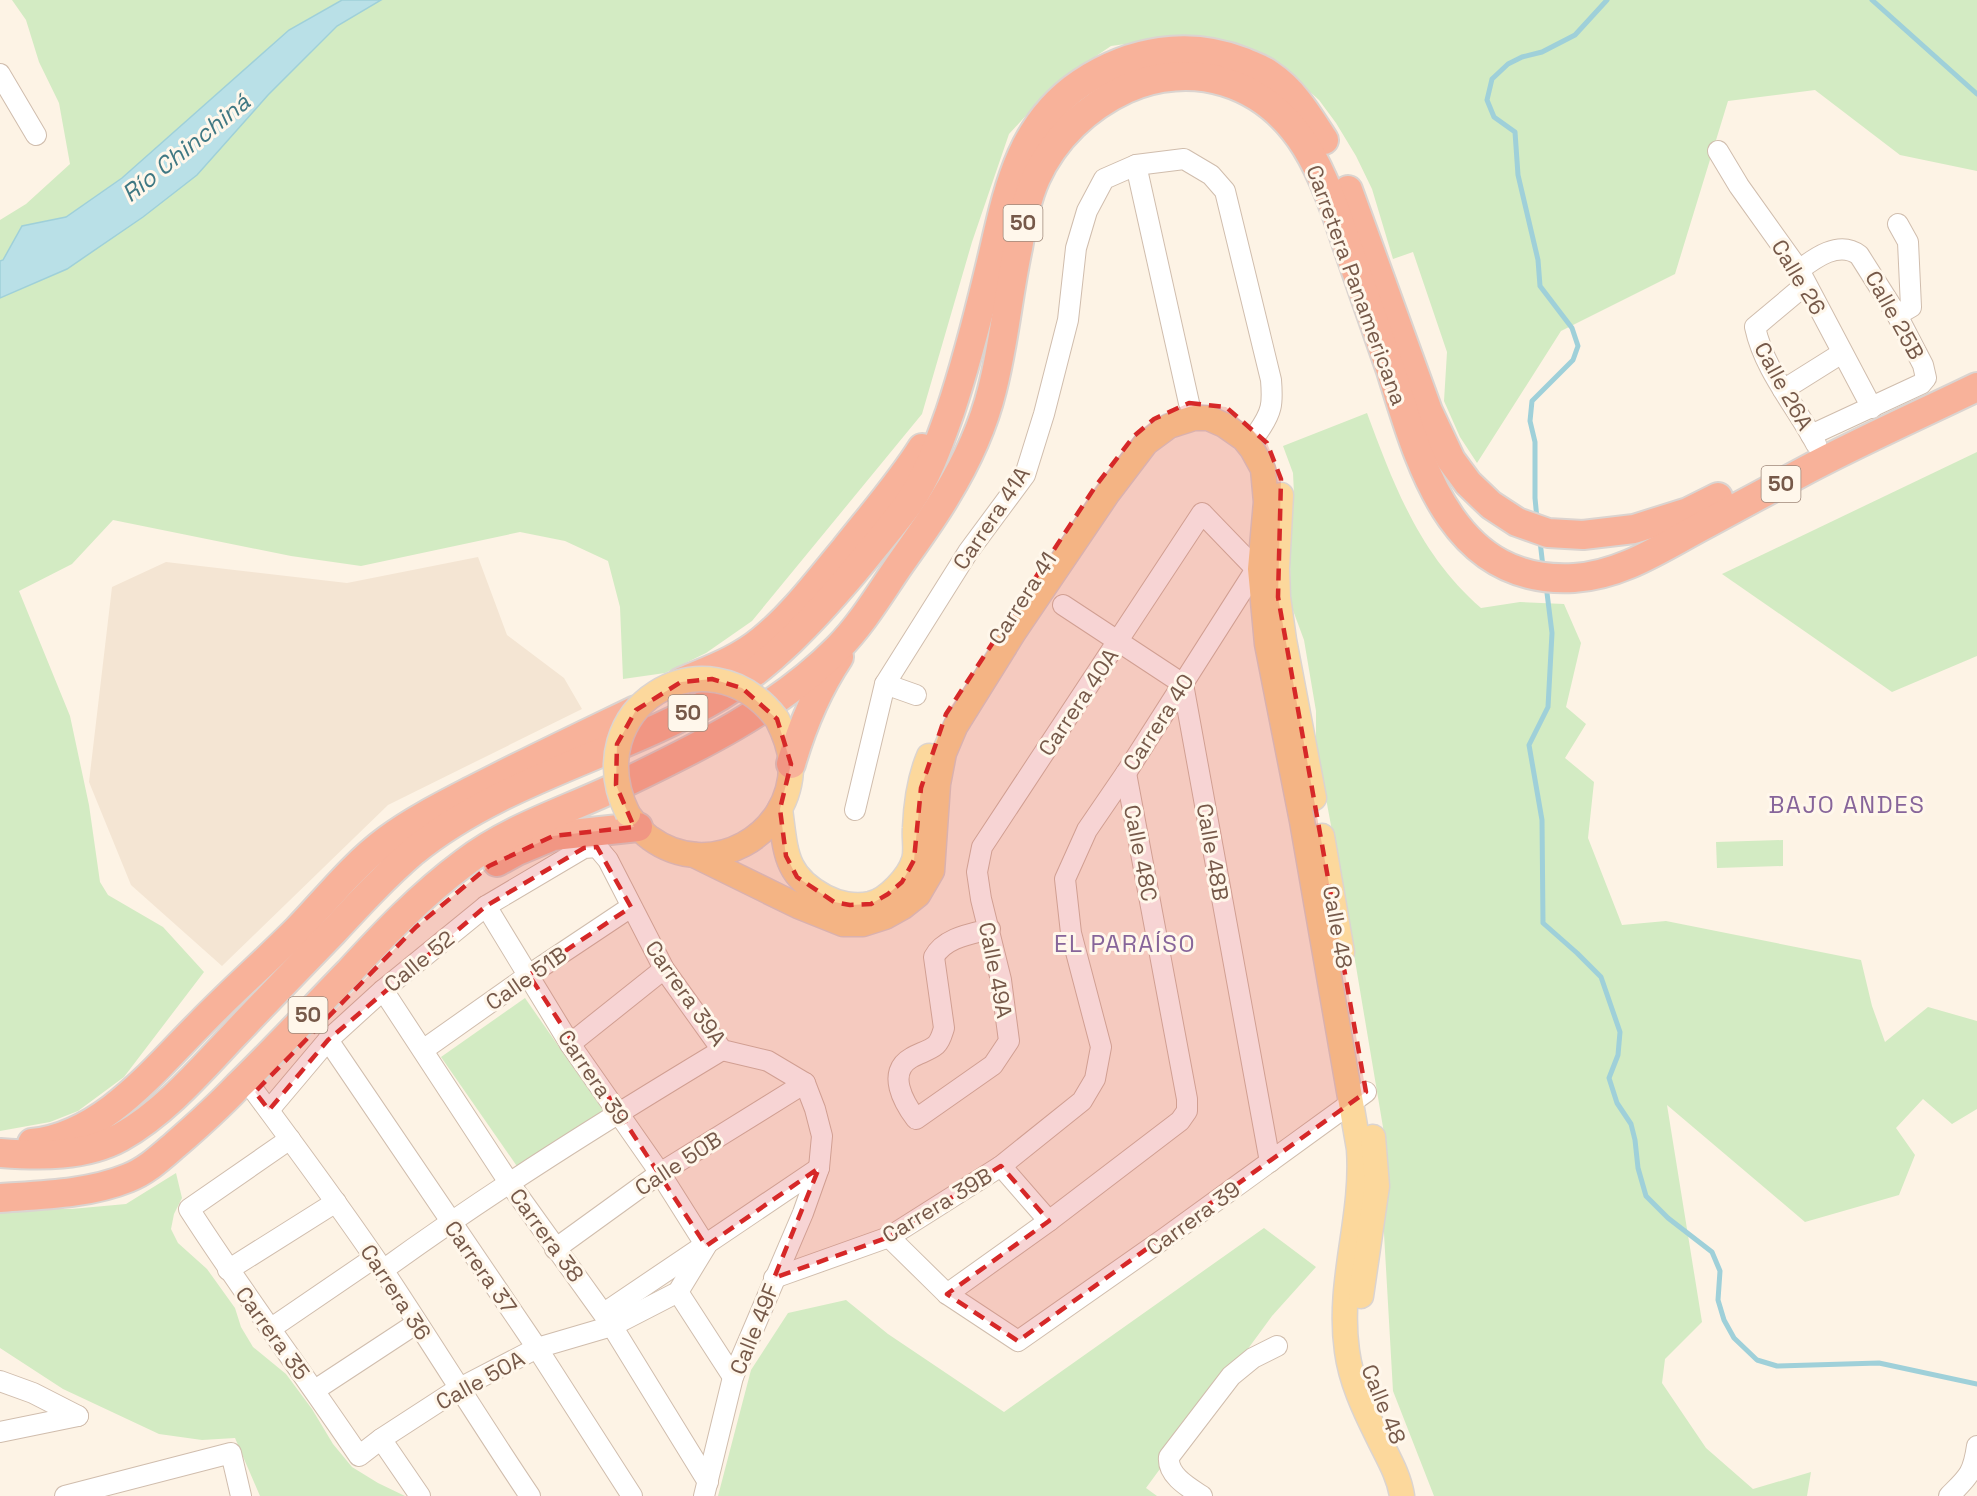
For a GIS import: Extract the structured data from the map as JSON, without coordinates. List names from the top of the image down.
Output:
{
  "streets": {
    "highway": ["50", "Carretera Panamericana"],
    "main road": ["Carrera 41", "Calle 48"],
    "street": [
      "Calle 26",
      "Calle 25B",
      "Calle 26A",
      "Carrera 41A",
      "Carrera 40A",
      "Carrera 40",
      "Calle 48B",
      "Calle 48C",
      "Calle 52",
      "Calle 49A",
      "Calle 51B",
      "Carrera 39A",
      "Carrera 39",
      "Calle 50B",
      "Carrera 39B",
      "Carrera 38",
      "Carrera 37",
      "Carrera 36",
      "Calle 49F",
      "Carrera 35",
      "Calle 50A"
    ]
  },
  "crossings": [
    ["Calle 26", "Calle 25B"],
    ["Calle 26", "Calle 26A"],
    ["Carretera Panamericana", "Calle 26A"],
    ["Calle 25B", "Calle 26A"],
    ["Carrera 41", "Calle 48"],
    ["Carrera 40A", "Carrera 40"],
    ["Carrera 40A", "Calle 48"],
    ["Carrera 40A", "Calle 49A"],
    ["Carrera 40", "Calle 48B"],
    ["Carrera 40", "Calle 48C"],
    ["Carrera 40", "Calle 48"],
    ["Carrera 40", "Carrera 39B"],
    ["Calle 48B", "Carrera 39"],
    ["Calle 48", "Carrera 39"],
    ["Calle 52", "Carrera 39A"],
    ["Calle 52", "Carrera 39"],
    ["Calle 52", "Carrera 38"],
    ["Calle 52", "Carrera 37"],
    ["Calle 52", "Carrera 36"],
    ["Calle 51B", "Carrera 39A"],
    ["Calle 51B", "Carrera 39"],
    ["Calle 51B", "Carrera 38"],
    ["Carrera 39A", "Calle 50B"],
    ["Carrera 39", "Calle 50B"],
    ["Carrera 39", "Calle 50A"],
    ["Calle 50B", "Carrera 38"],
    ["Carrera 39B", "Calle 49F"],
    ["Carrera 38", "Calle 49F"],
    ["Carrera 38", "Calle 50A"],
    ["Carrera 37", "Calle 50A"],
    ["Carrera 36", "Carrera 35"],
    ["Carrera 36", "Calle 50A"],
    ["Calle 49F", "Calle 50A"],
    ["Carrera 35", "Calle 50A"]
  ],
  "districts": ["BAJO ANDES", "EL PARAÍSO"],
  "water": ["Río Chinchiná"]
}
